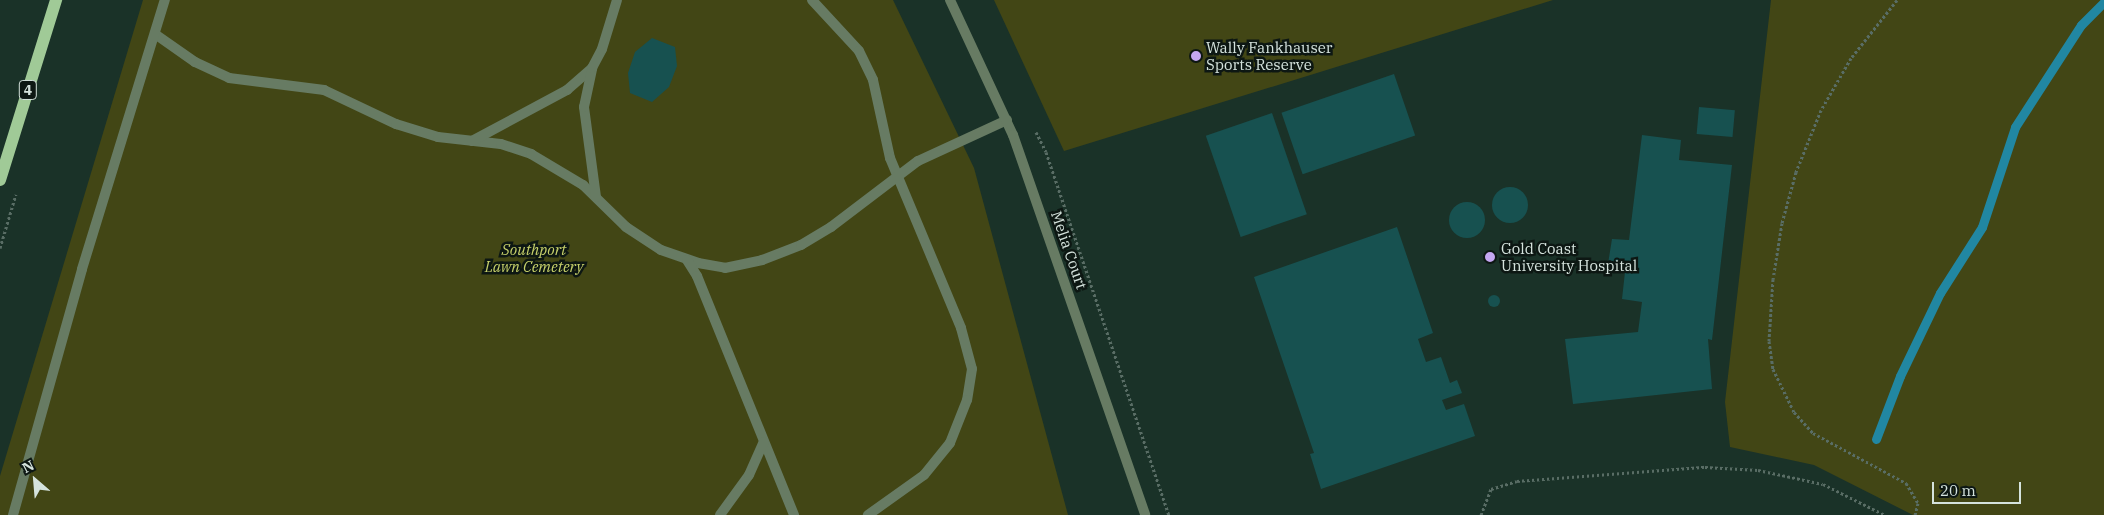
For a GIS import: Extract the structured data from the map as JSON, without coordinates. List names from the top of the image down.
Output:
{
  "streets": {
    "main road": ["4"],
    "street": ["Melia Court"]
  },
  "parks": ["Southport Lawn Cemetery"],
  "places": ["Wally Fankhauser Sports Reserve", "Gold Coast University Hospital"],
  "scale_bar": "20 m",
  "north": "top left"
}
